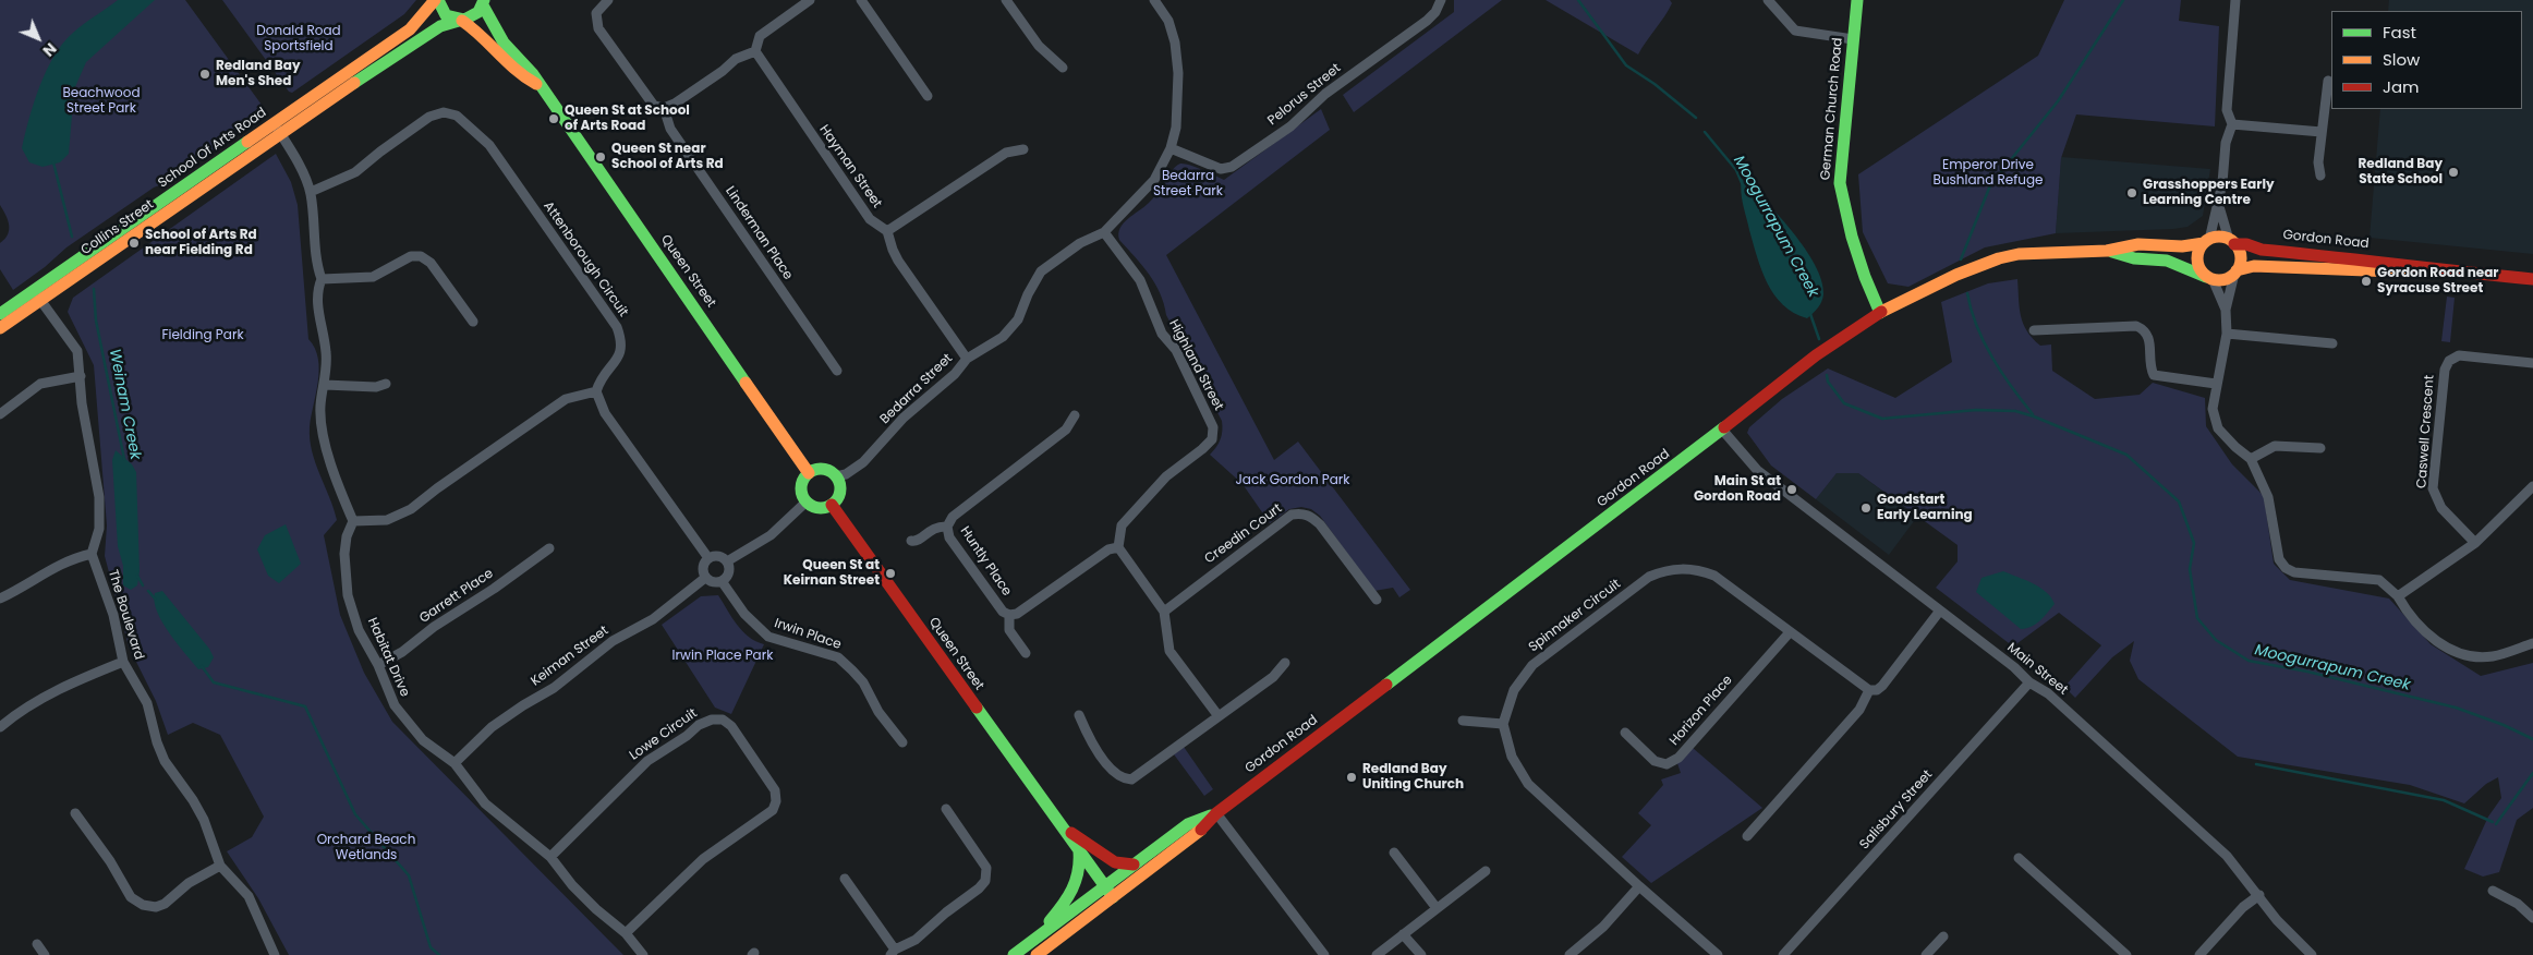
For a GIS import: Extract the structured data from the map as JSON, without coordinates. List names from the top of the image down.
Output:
{
  "streets": {
    "street": [
      "Pelorus Street",
      "German Church Road",
      "School Of Arts Road",
      "Hayman Street",
      "Linderman Place",
      "Gordon Road",
      "Attenborough Circuit",
      "Queen Street",
      "Highland Street",
      "Bedarra Street",
      "Caswell Crescent",
      "Creedin Court",
      "Huntly Place",
      "Garrett Place",
      "The Boulevard",
      "Spinnaker Circuit",
      "Irwin Place",
      "Keiman Street",
      "Habitat Drive",
      "Main Street",
      "Horizon Place",
      "Lowe Circuit",
      "Salisbury Street"
    ]
  },
  "crossings": [
    ["Pelorus Street", "Bedarra Street"],
    ["German Church Road", "Gordon Road"],
    ["School Of Arts Road", "Queen Street"],
    ["Gordon Road", "Queen Street"],
    ["Gordon Road", "Main Street"],
    ["Queen Street", "Bedarra Street"],
    ["Highland Street", "Bedarra Street"],
    ["Highland Street", "Huntly Place"],
    ["Garrett Place", "Habitat Drive"],
    ["Spinnaker Circuit", "Horizon Place"],
    ["Irwin Place", "Keiman Street"],
    ["Keiman Street", "Habitat Drive"],
    ["Habitat Drive", "Lowe Circuit"],
    ["Main Street", "Salisbury Street"]
  ],
  "water": ["Moogurrapum Creek", "Weinam Creek"],
  "parks": [
    "Donald Road Sportsfield",
    "Beachwood Street Park",
    "Emperor Drive Bushland Refuge",
    "Bedarra Street Park",
    "Fielding Park",
    "Jack Gordon Park",
    "Irwin Place Park",
    "Orchard Beach Wetlands"
  ],
  "places": [
    "Redland Bay Men's Shed",
    "Queen St at School of Arts Road",
    "Queen St near School of Arts Rd",
    "Redland Bay State School",
    "Grasshoppers Early Learning Centre",
    "School of Arts Rd near Fielding Rd",
    "Gordon Road near Syracuse Street",
    "Main St at Gordon Road",
    "Goodstart Early Learning",
    "Queen St at Keirnan Street",
    "Redland Bay Uniting Church"
  ],
  "legend": ["Fast", "Slow", "Jam"],
  "north": "bottom right"
}
